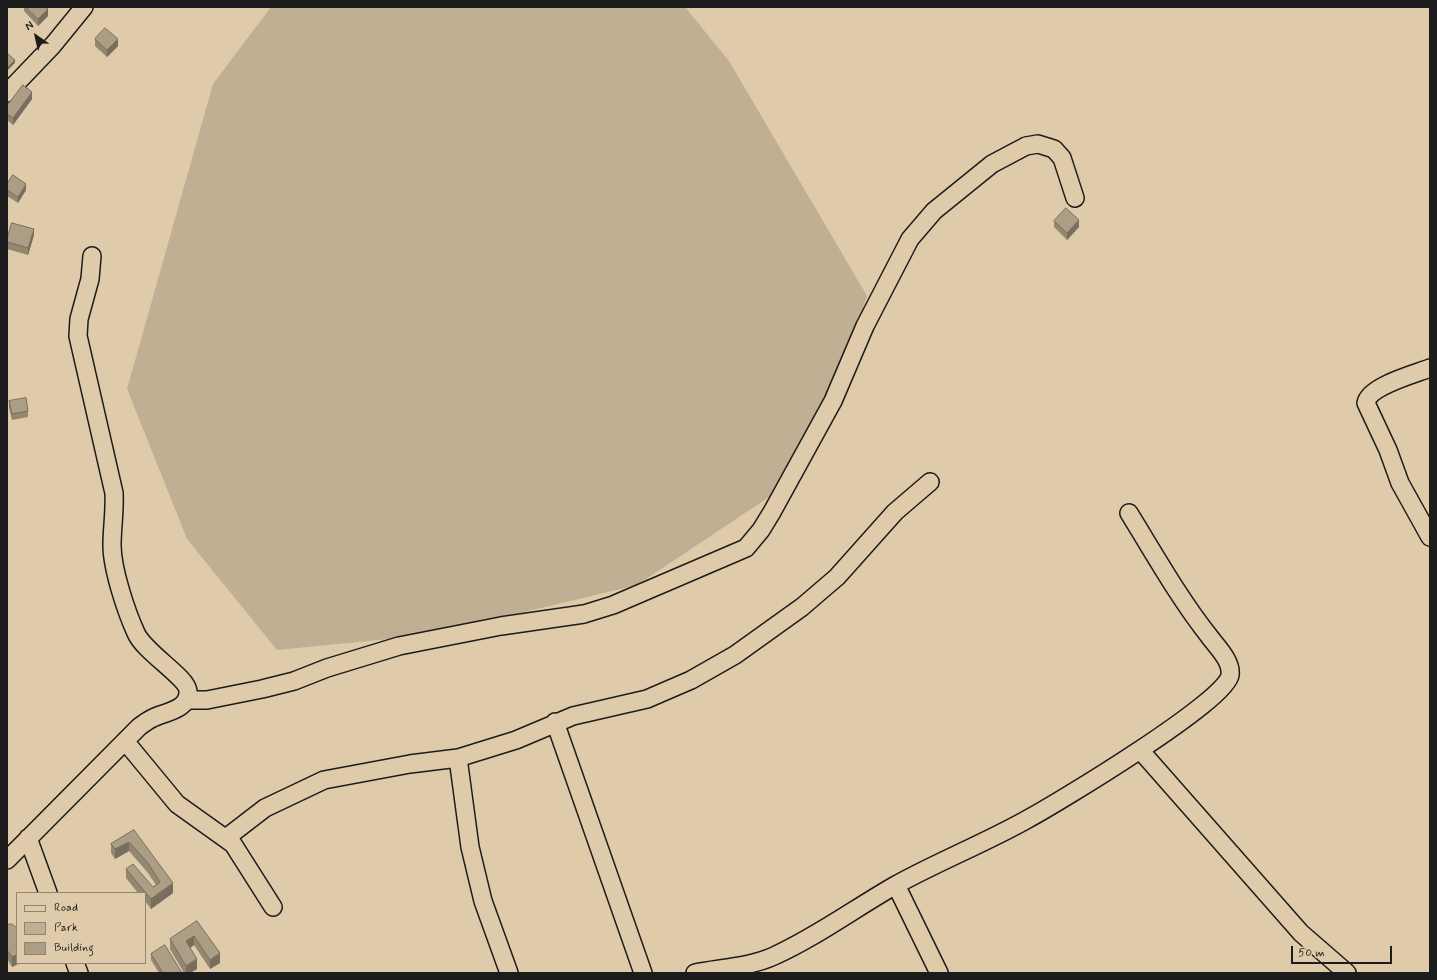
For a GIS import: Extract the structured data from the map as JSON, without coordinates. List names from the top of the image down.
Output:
{
  "legend": ["Road", "Park", "Building"],
  "scale_bar": "50 m",
  "north": "top left"
}
